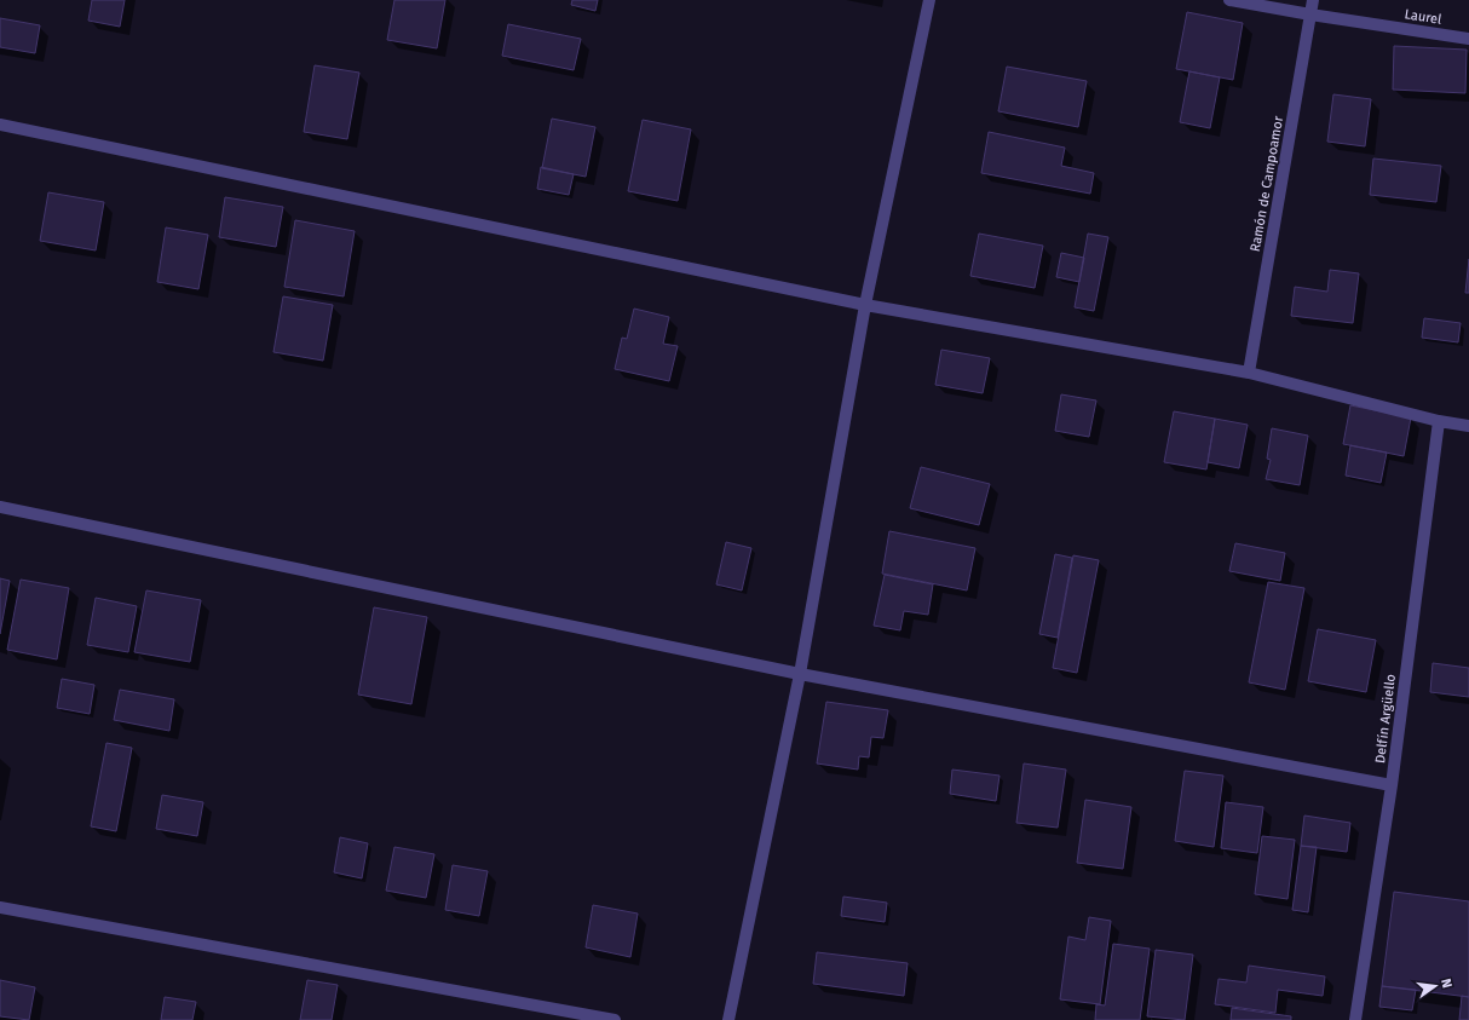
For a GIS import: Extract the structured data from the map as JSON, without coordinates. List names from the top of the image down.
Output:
{
  "streets": {
    "street": ["Laurel", "Ramón de Campoamor", "Delfín Argüello"]
  },
  "crossings": [
    ["Laurel", "Ramón de Campoamor"]
  ],
  "north": "right"
}
